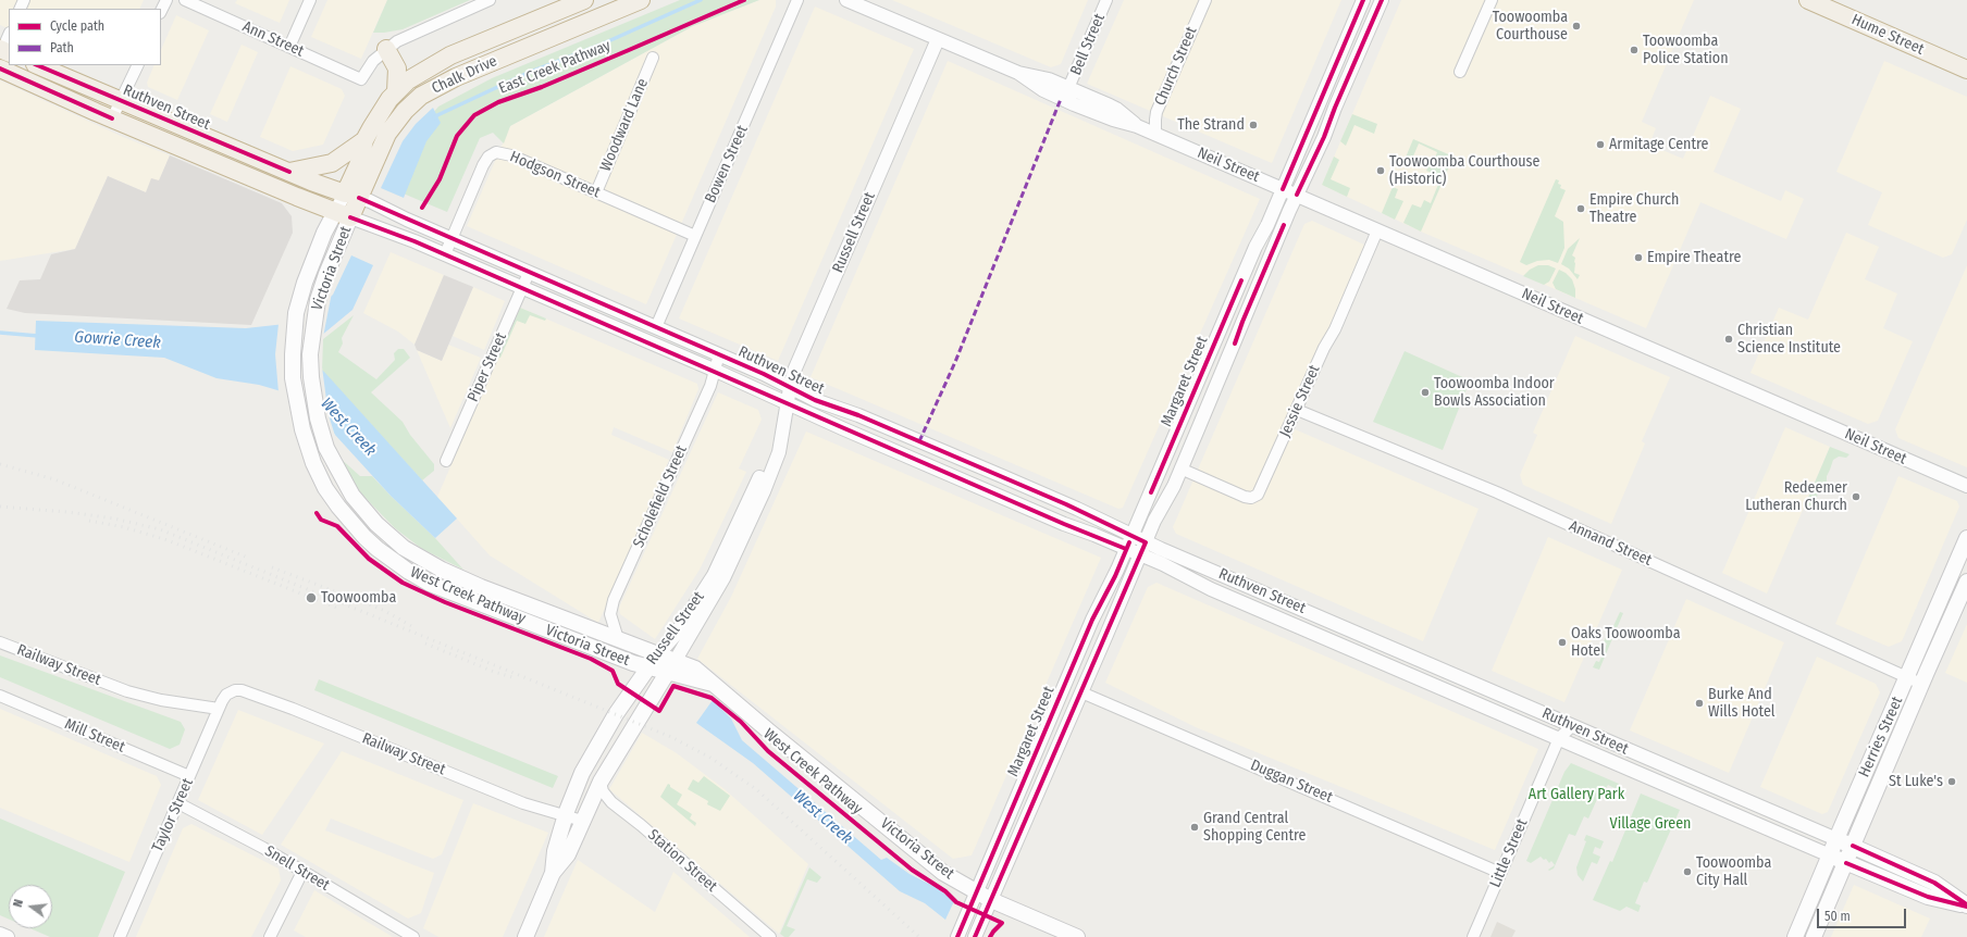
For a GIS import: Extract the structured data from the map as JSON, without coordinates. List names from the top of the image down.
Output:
{
  "streets": {
    "highway": ["Hume Street", "Chalk Drive", "Ruthven Street"],
    "main road": ["Russell Street", "Victoria Street", "Herries Street"],
    "street": [
      "Ann Street",
      "Bell Street",
      "Church Street",
      "Woodward Lane",
      "Bowen Street",
      "Neil Street",
      "Hodgson Street",
      "Piper Street",
      "Margaret Street",
      "Jessie Street",
      "Scholefield Street",
      "Annand Street",
      "Railway Street",
      "Mill Street",
      "Duggan Street",
      "Taylor Street",
      "Little Street",
      "Station Street",
      "Snell Street"
    ],
    "cycle path": ["East Creek Pathway", "West Creek Pathway"]
  },
  "crossings": [
    ["Bell Street", "Neil Street"],
    ["Church Street", "Neil Street"],
    ["Chalk Drive", "Ruthven Street"],
    ["Chalk Drive", "Victoria Street"],
    ["Ruthven Street", "Bowen Street"],
    ["Ruthven Street", "Hodgson Street"],
    ["Ruthven Street", "Russell Street"],
    ["Ruthven Street", "Victoria Street"],
    ["Ruthven Street", "Piper Street"],
    ["Ruthven Street", "Margaret Street"],
    ["Ruthven Street", "Scholefield Street"],
    ["Ruthven Street", "Herries Street"],
    ["Ruthven Street", "Little Street"],
    ["Woodward Lane", "Hodgson Street"],
    ["Bowen Street", "Hodgson Street"],
    ["Neil Street", "Russell Street"],
    ["Neil Street", "Margaret Street"],
    ["Neil Street", "Jessie Street"],
    ["Russell Street", "Victoria Street"],
    ["Russell Street", "Railway Street"],
    ["Russell Street", "Station Street"],
    ["Victoria Street", "Margaret Street"],
    ["Victoria Street", "Scholefield Street"],
    ["Margaret Street", "Jessie Street"],
    ["Margaret Street", "Duggan Street"],
    ["Jessie Street", "Annand Street"],
    ["Annand Street", "Herries Street"],
    ["Railway Street", "Taylor Street"],
    ["Mill Street", "Taylor Street"],
    ["Duggan Street", "Little Street"],
    ["Taylor Street", "Snell Street"]
  ],
  "water": ["Gowrie Creek", "West Creek"],
  "parks": ["Art Gallery Park", "Village Green"],
  "places": [
    "Toowoomba Courthouse",
    "Toowoomba Police Station",
    "The Strand",
    "Armitage Centre",
    "Toowoomba Courthouse (Historic)",
    "Empire Church Theatre",
    "Empire Theatre",
    "Christian Science Institute",
    "Toowoomba Indoor Bowls Association",
    "Redeemer Lutheran Church",
    "Toowoomba",
    "Oaks Toowoomba Hotel",
    "Burke And Wills Hotel",
    "St Luke's",
    "Grand Central Shopping Centre",
    "Toowoomba City Hall"
  ],
  "legend": ["Cycle path", "Path"],
  "scale_bar": "50 m",
  "north": "left"
}
